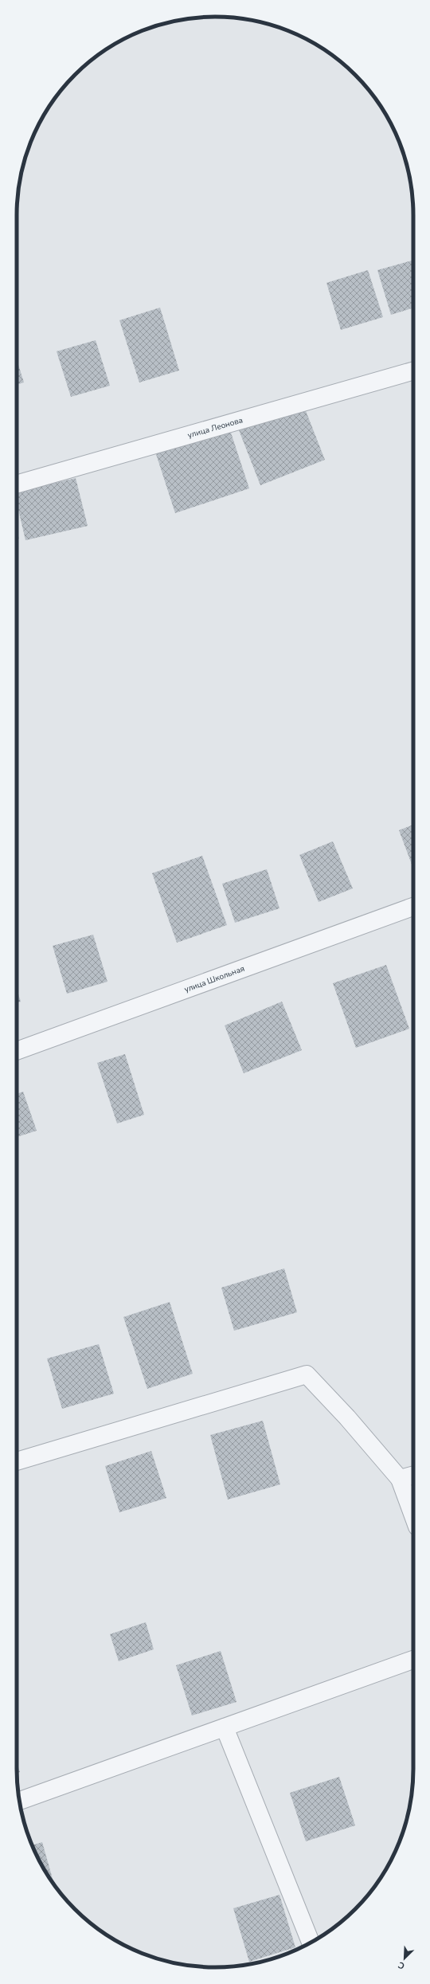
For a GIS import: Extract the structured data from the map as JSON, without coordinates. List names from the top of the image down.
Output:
{
  "streets": {
    "street": ["улица Леонова", "улица Школьная"]
  },
  "north": "bottom left"
}
